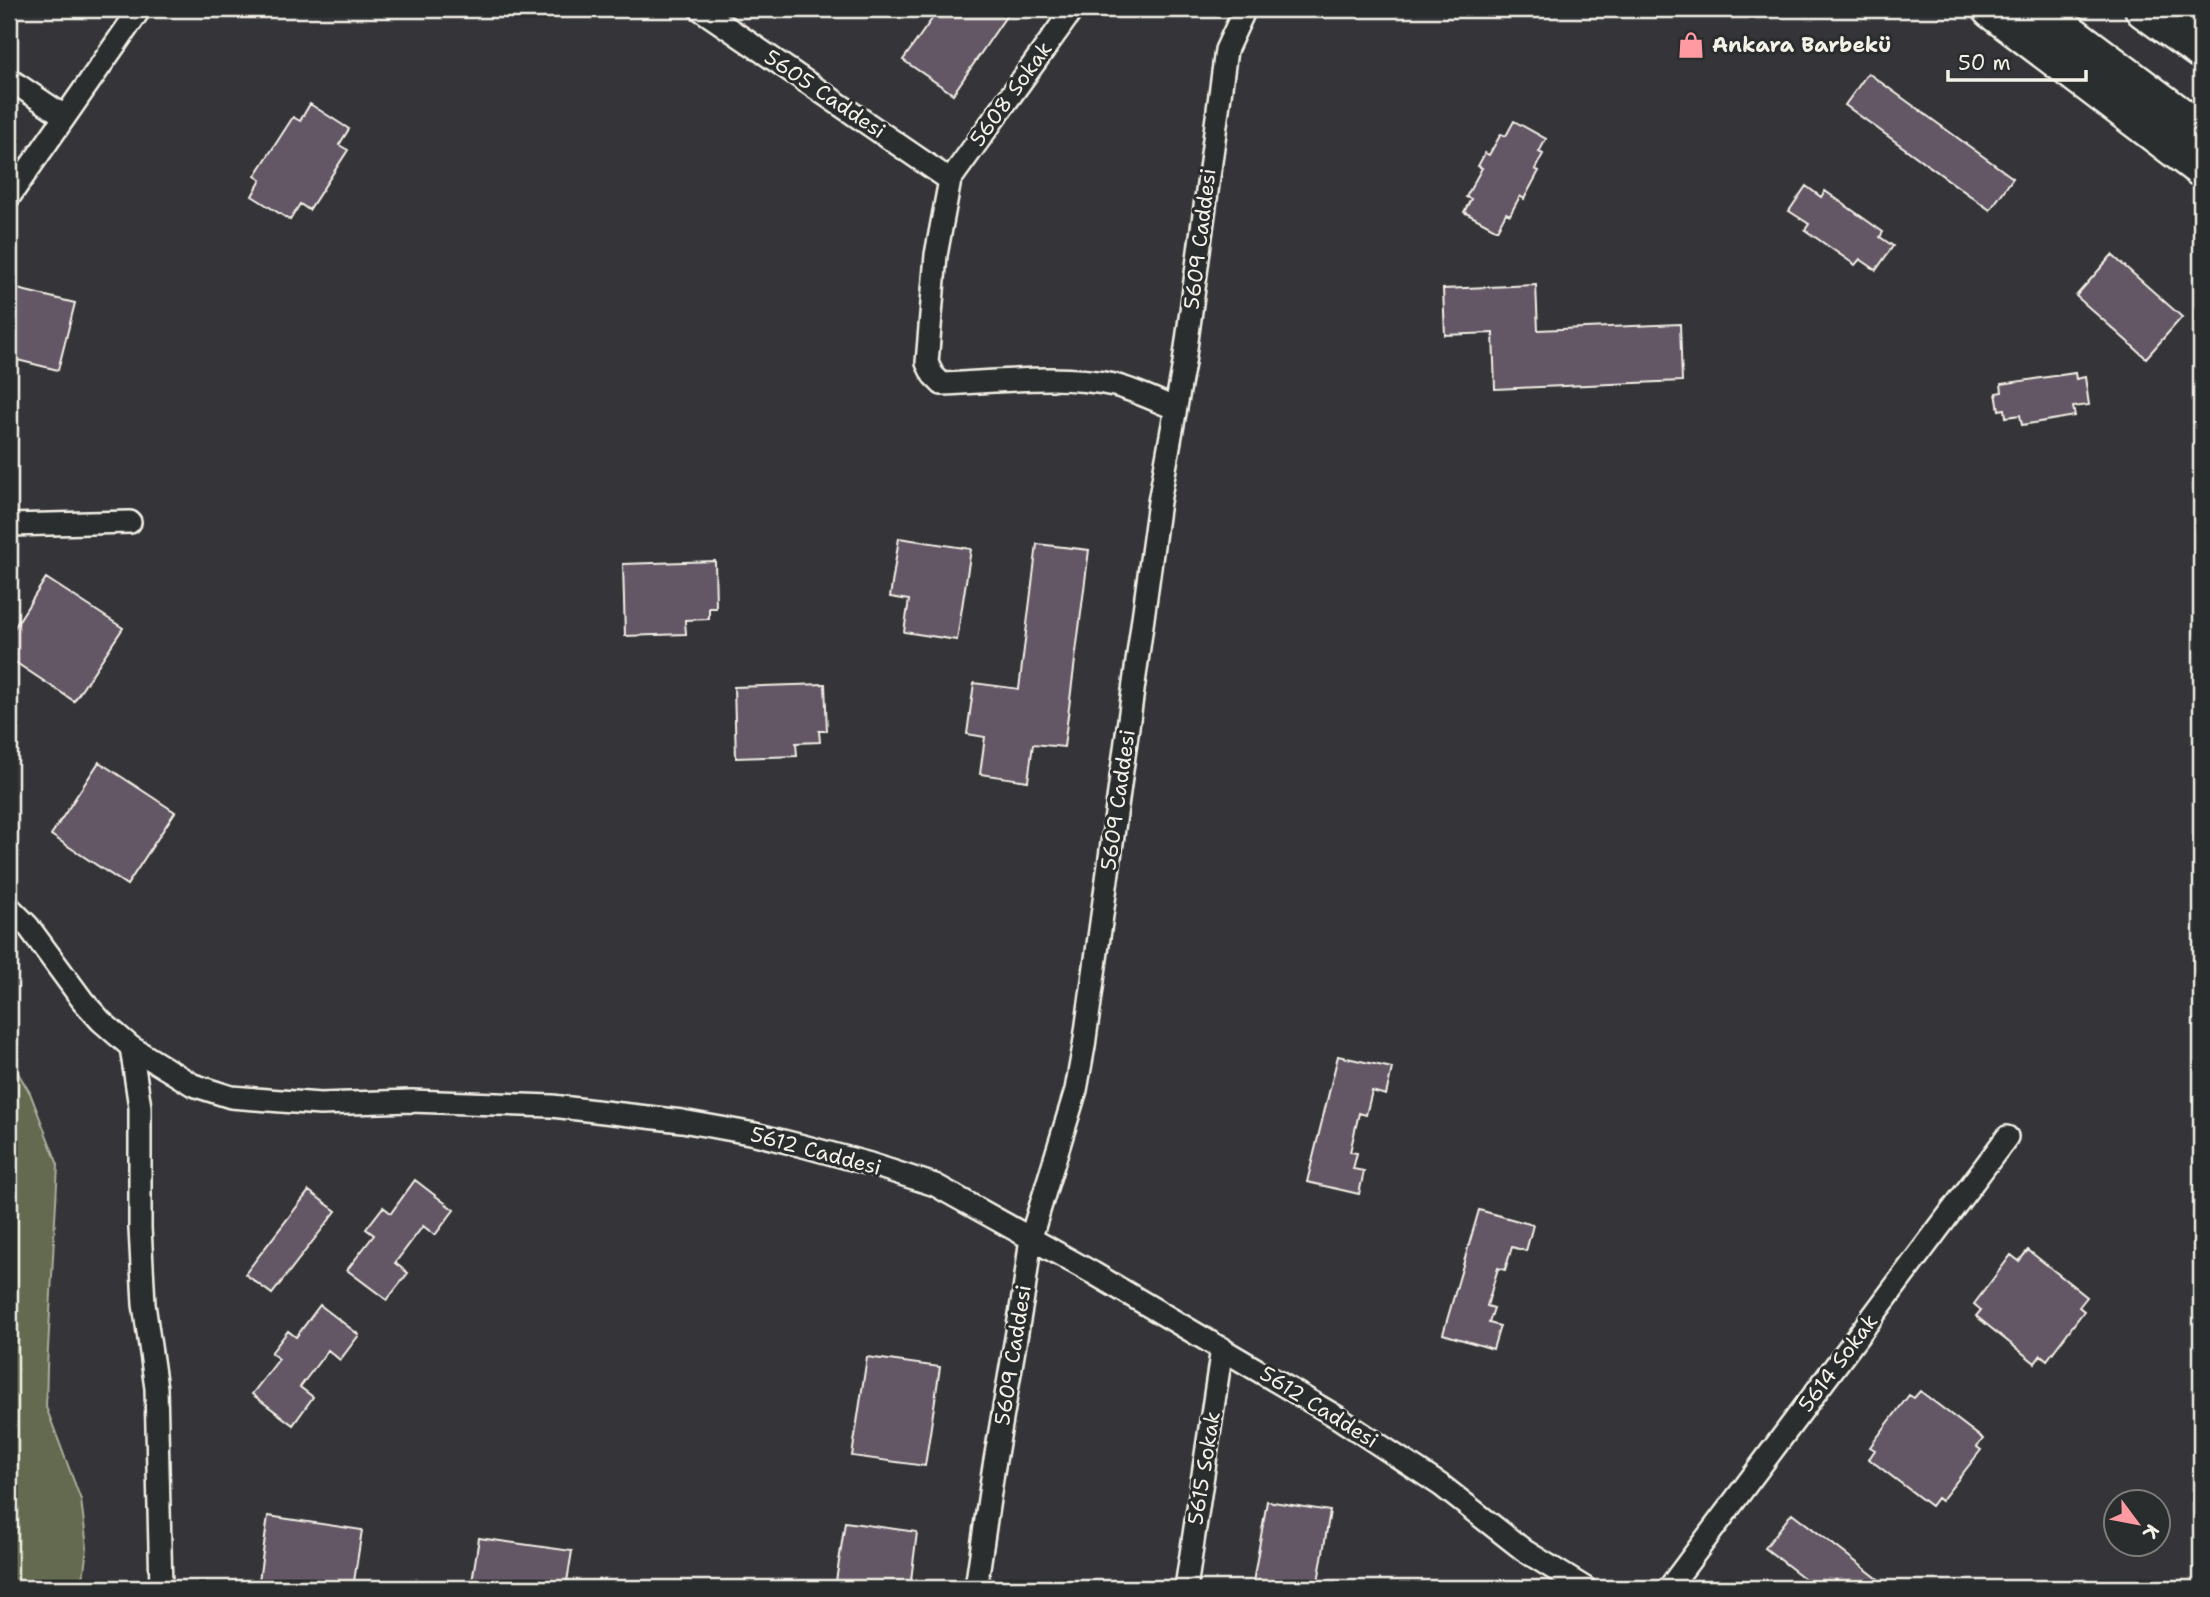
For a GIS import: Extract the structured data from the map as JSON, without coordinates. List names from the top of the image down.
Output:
{
  "streets": {
    "street": [
      "5605 Caddesi",
      "5608 Sokak",
      "5609 Caddesi",
      "5612 Caddesi",
      "5614 Sokak",
      "5615 Sokak"
    ]
  },
  "crossings": [
    ["5605 Caddesi", "5608 Sokak"],
    ["5609 Caddesi", "5612 Caddesi"],
    ["5612 Caddesi", "5615 Sokak"]
  ],
  "places": {
    "shop": ["Ankara Barbekü"]
  },
  "scale_bar": "50 m",
  "north": "bottom right"
}
